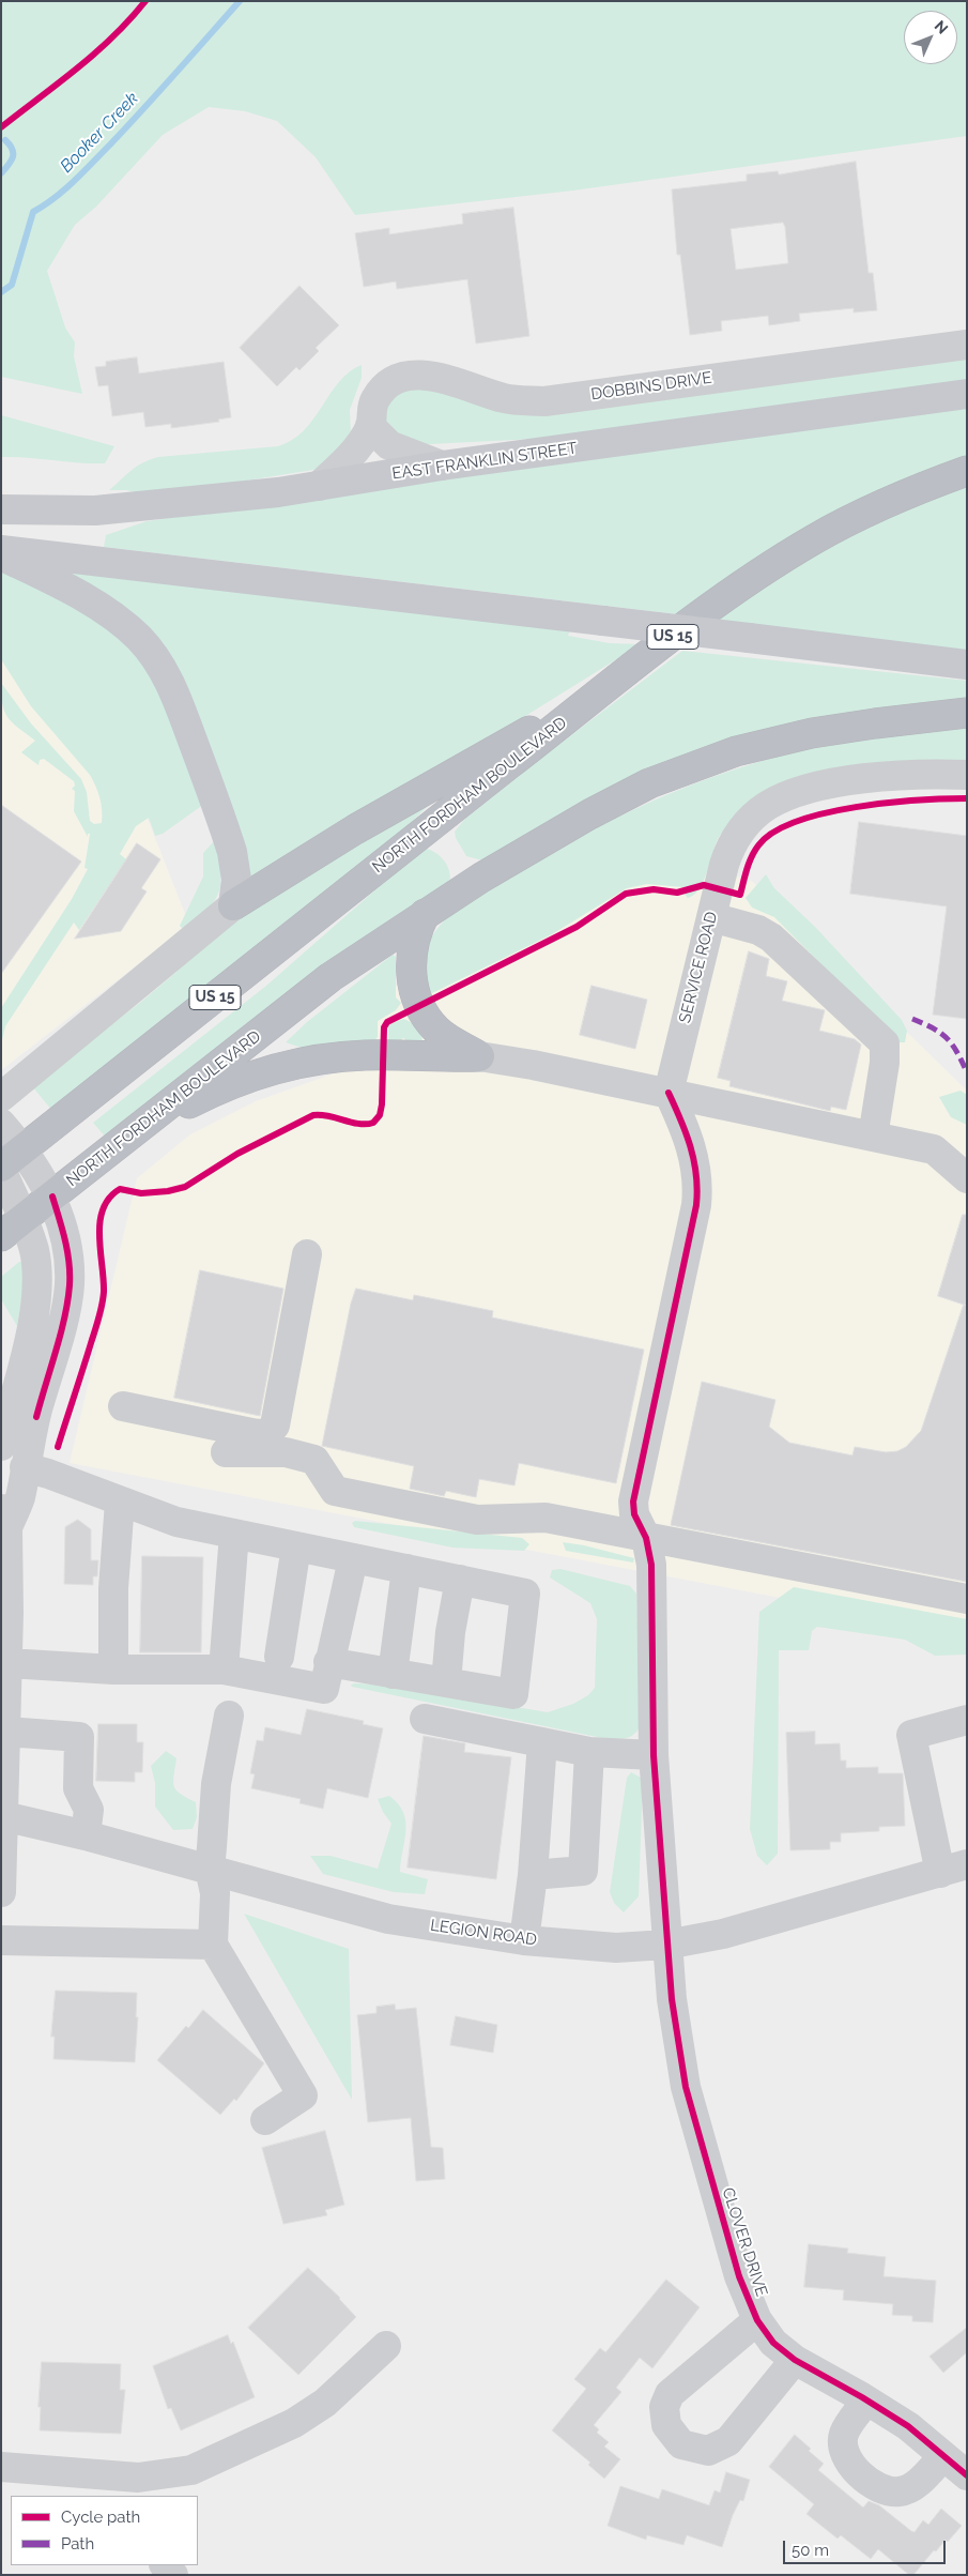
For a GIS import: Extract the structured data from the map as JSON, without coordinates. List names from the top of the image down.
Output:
{
  "streets": {
    "highway": ["US 15", "NORTH FORDHAM BOULEVARD"],
    "main road": ["EAST FRANKLIN STREET"],
    "street": [
      "DOBBINS DRIVE",
      "SERVICE ROAD",
      "LEGION ROAD",
      "CLOVER DRIVE"
    ]
  },
  "crossings": [
    ["DOBBINS DRIVE", "EAST FRANKLIN STREET"],
    ["SERVICE ROAD", "CLOVER DRIVE"],
    ["LEGION ROAD", "CLOVER DRIVE"]
  ],
  "water": ["Booker Creek"],
  "legend": ["Cycle path", "Path"],
  "scale_bar": "50 m",
  "north": "top right"
}
